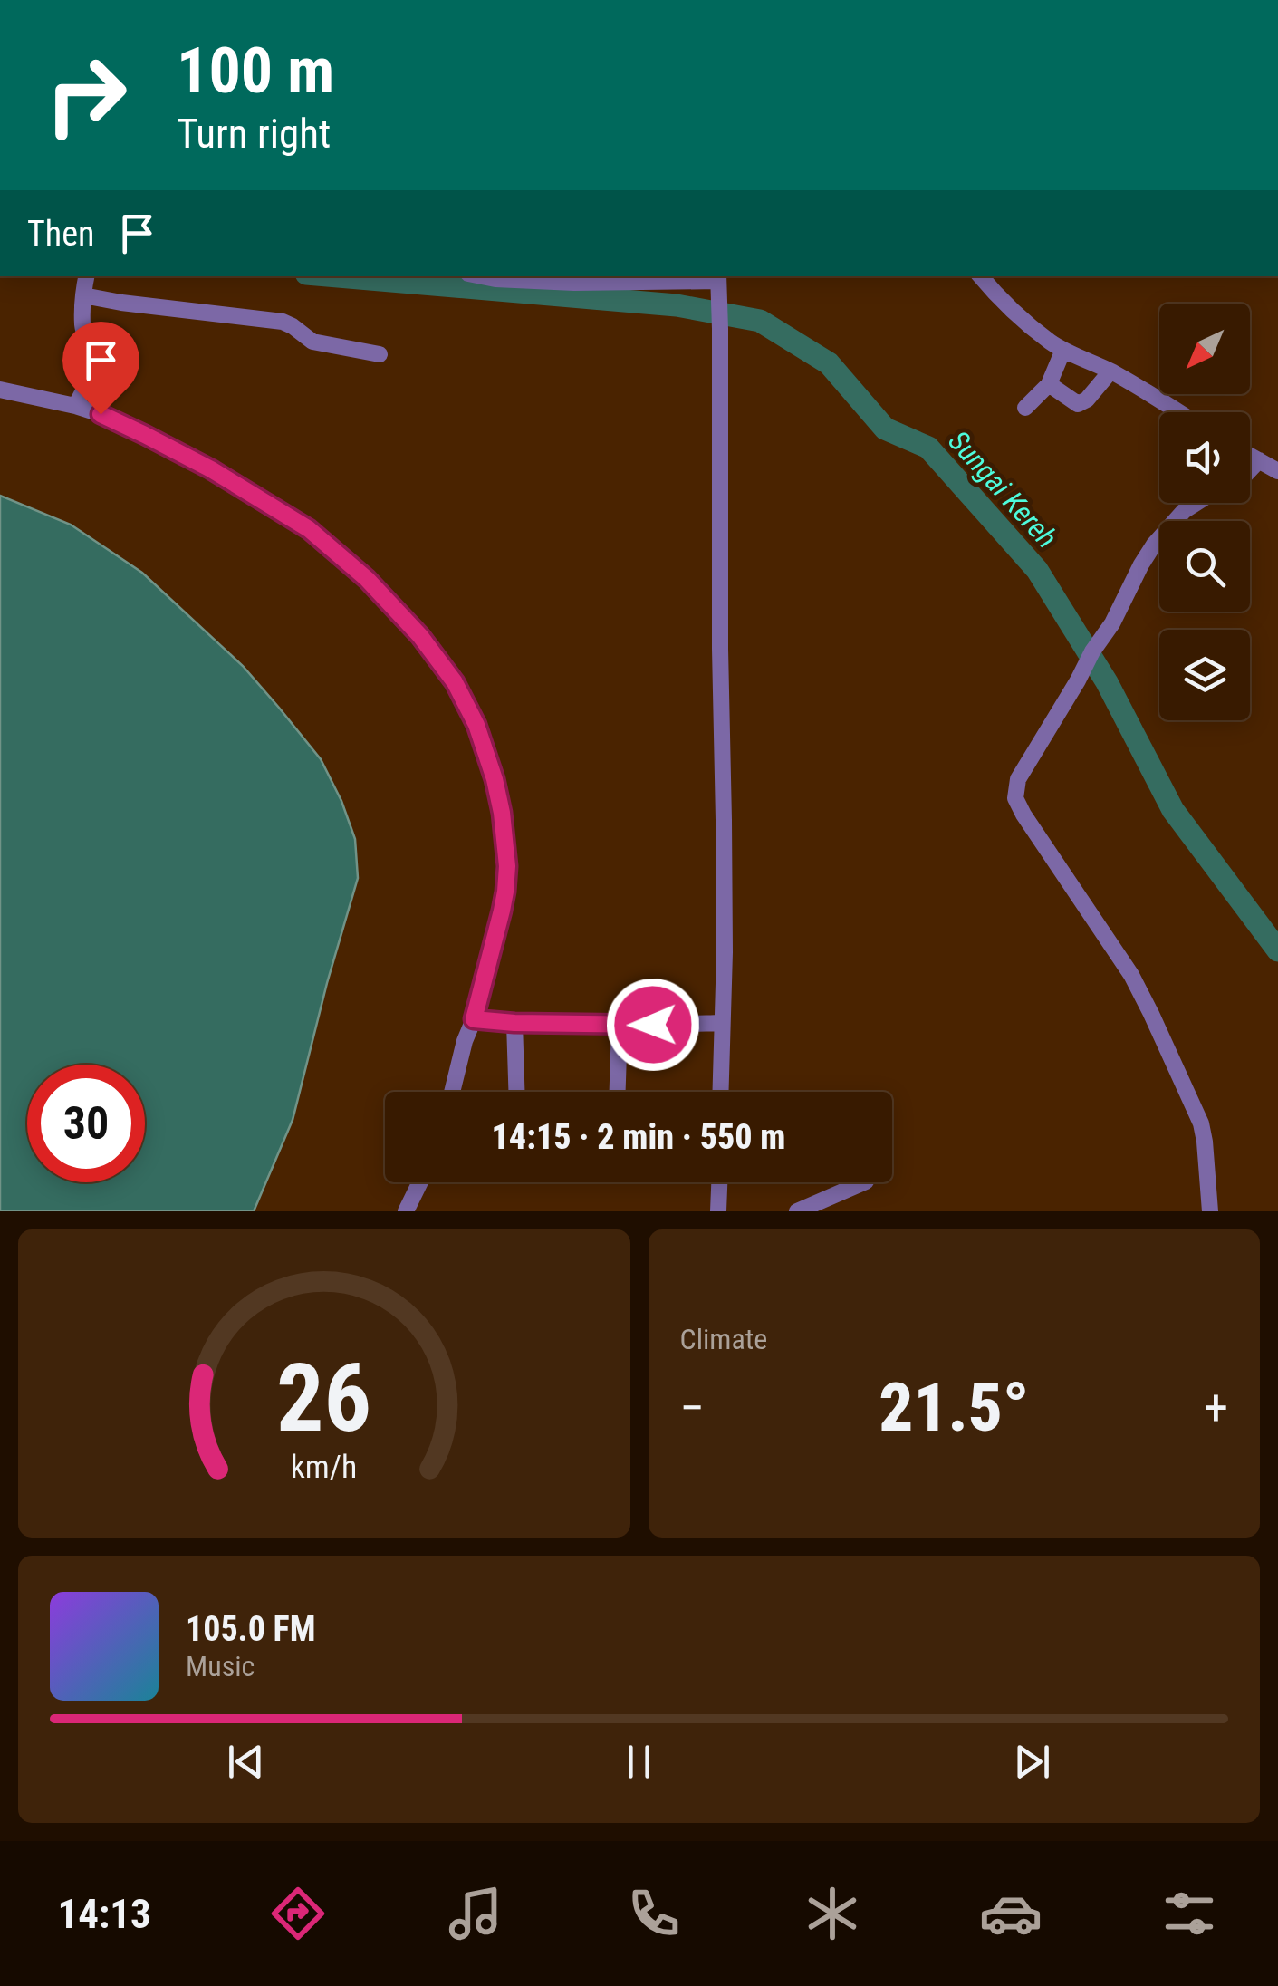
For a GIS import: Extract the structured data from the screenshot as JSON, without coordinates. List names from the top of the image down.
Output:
{
  "water": ["Sungai Kereh"],
  "north": "bottom left",
  "page": {
    "turn": ["100 m", "Turn right"],
    "then": "Then",
    "limit": "30",
    "trip": "14:15 · 2 min · 550 m",
    "tile": "Climate",
    "heat": ["−", "21.5°", "+"],
    "song": ["105.0 FM", "Music"],
    "tabs": "14:13",
    "gauge": ["26", "km/h"]
  }
}
